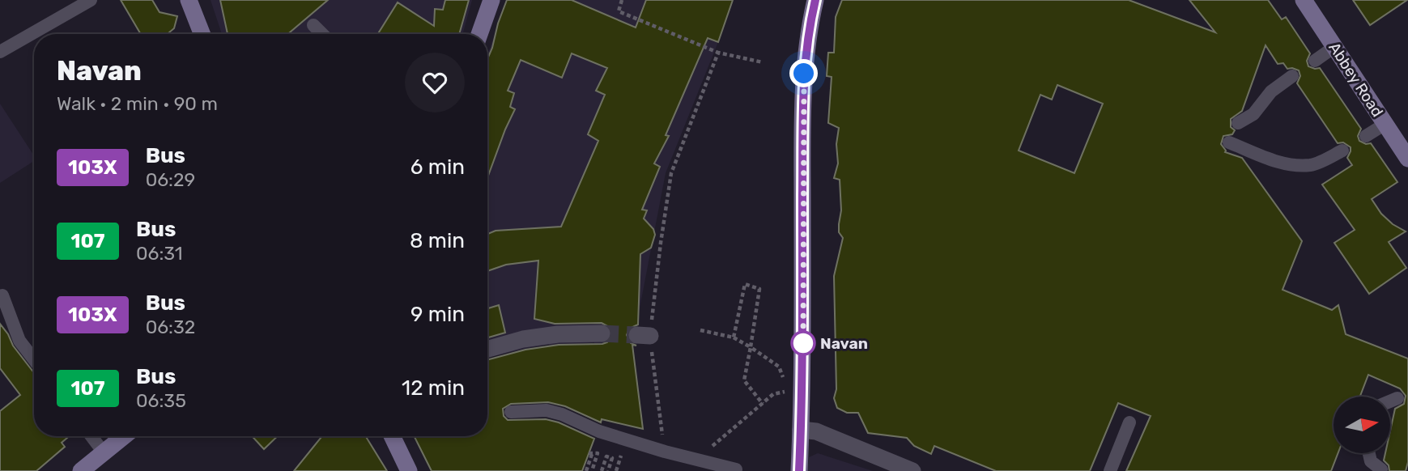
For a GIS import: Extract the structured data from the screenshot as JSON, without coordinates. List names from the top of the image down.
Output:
{
  "streets": {
    "street": ["Abbey Road"]
  },
  "places": ["Navan"],
  "lines": ["bus line 103X"],
  "north": "right",
  "page": {
    "heading": ["Navan", "Walk · 2 min · 90 m"],
    "list": [
      {
        "mark": "103X",
        "name": "Bus",
        "note": "06:29",
        "value": "6 min"
      },
      {
        "mark": "107",
        "name": "Bus",
        "note": "06:31",
        "value": "8 min"
      },
      {
        "mark": "103X",
        "name": "Bus",
        "note": "06:32",
        "value": "9 min"
      },
      {
        "mark": "107",
        "name": "Bus",
        "note": "06:35",
        "value": "12 min"
      }
    ]
  }
}
